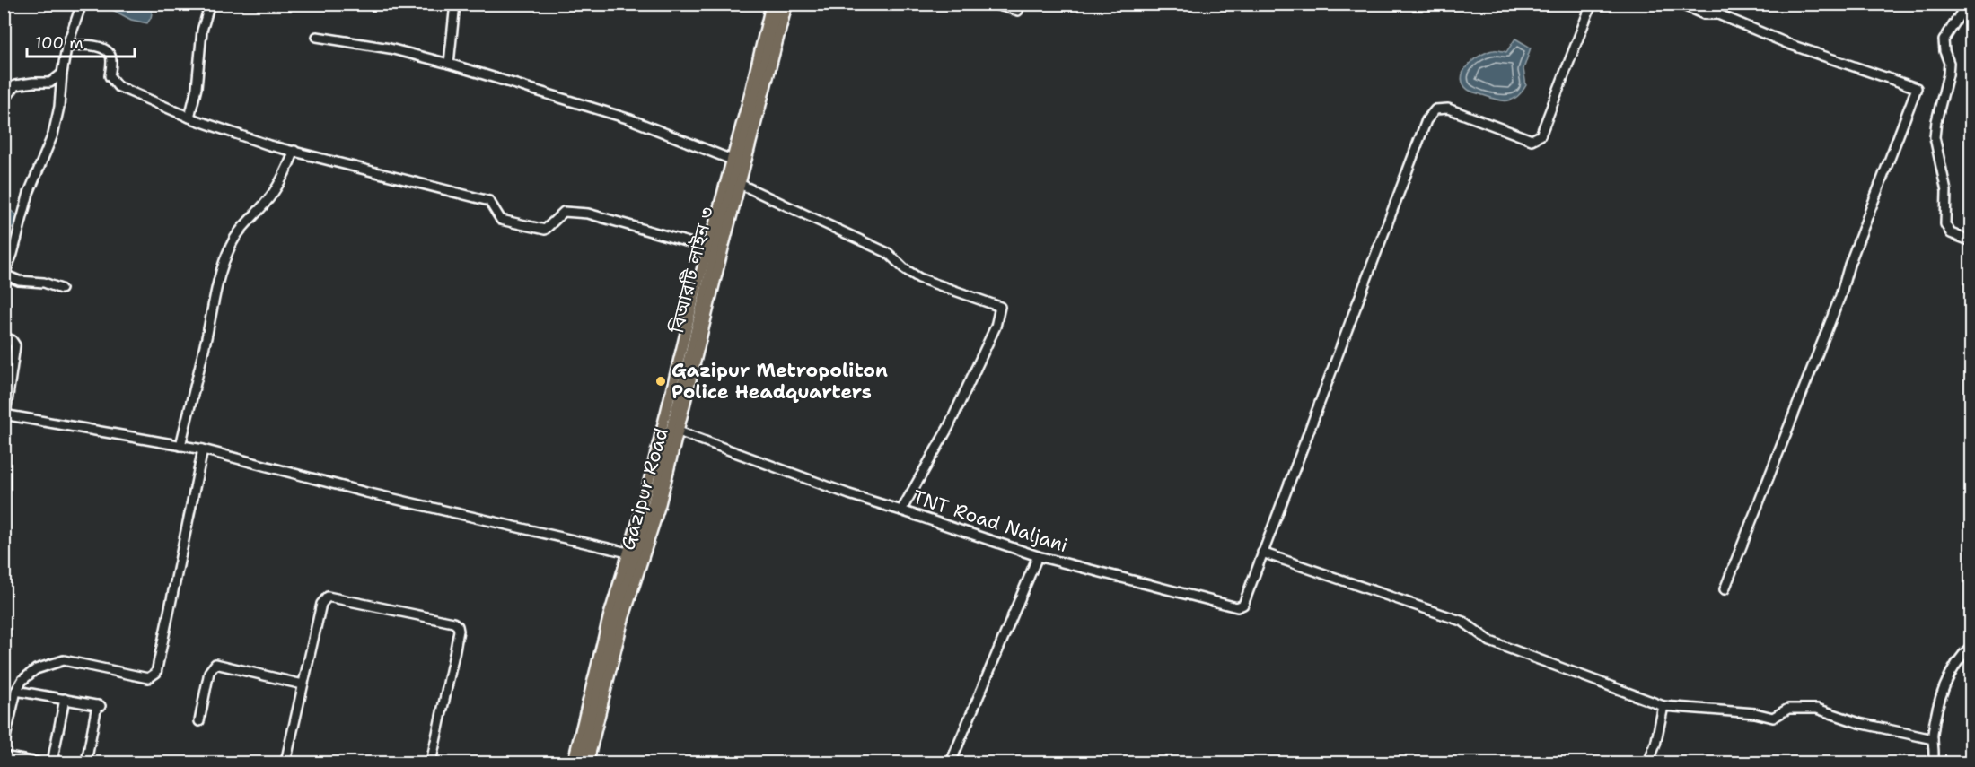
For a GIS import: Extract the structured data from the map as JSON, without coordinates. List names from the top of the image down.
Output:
{
  "streets": {
    "main road": ["বিআরটি লাইন ৩", "Gazipur Road"],
    "street": ["TNT Road Naljani"]
  },
  "crossings": [
    ["Gazipur Road", "TNT Road Naljani"]
  ],
  "places": ["Gazipur Metropoliton Police Headquarters"],
  "scale_bar": "100 m"
}
